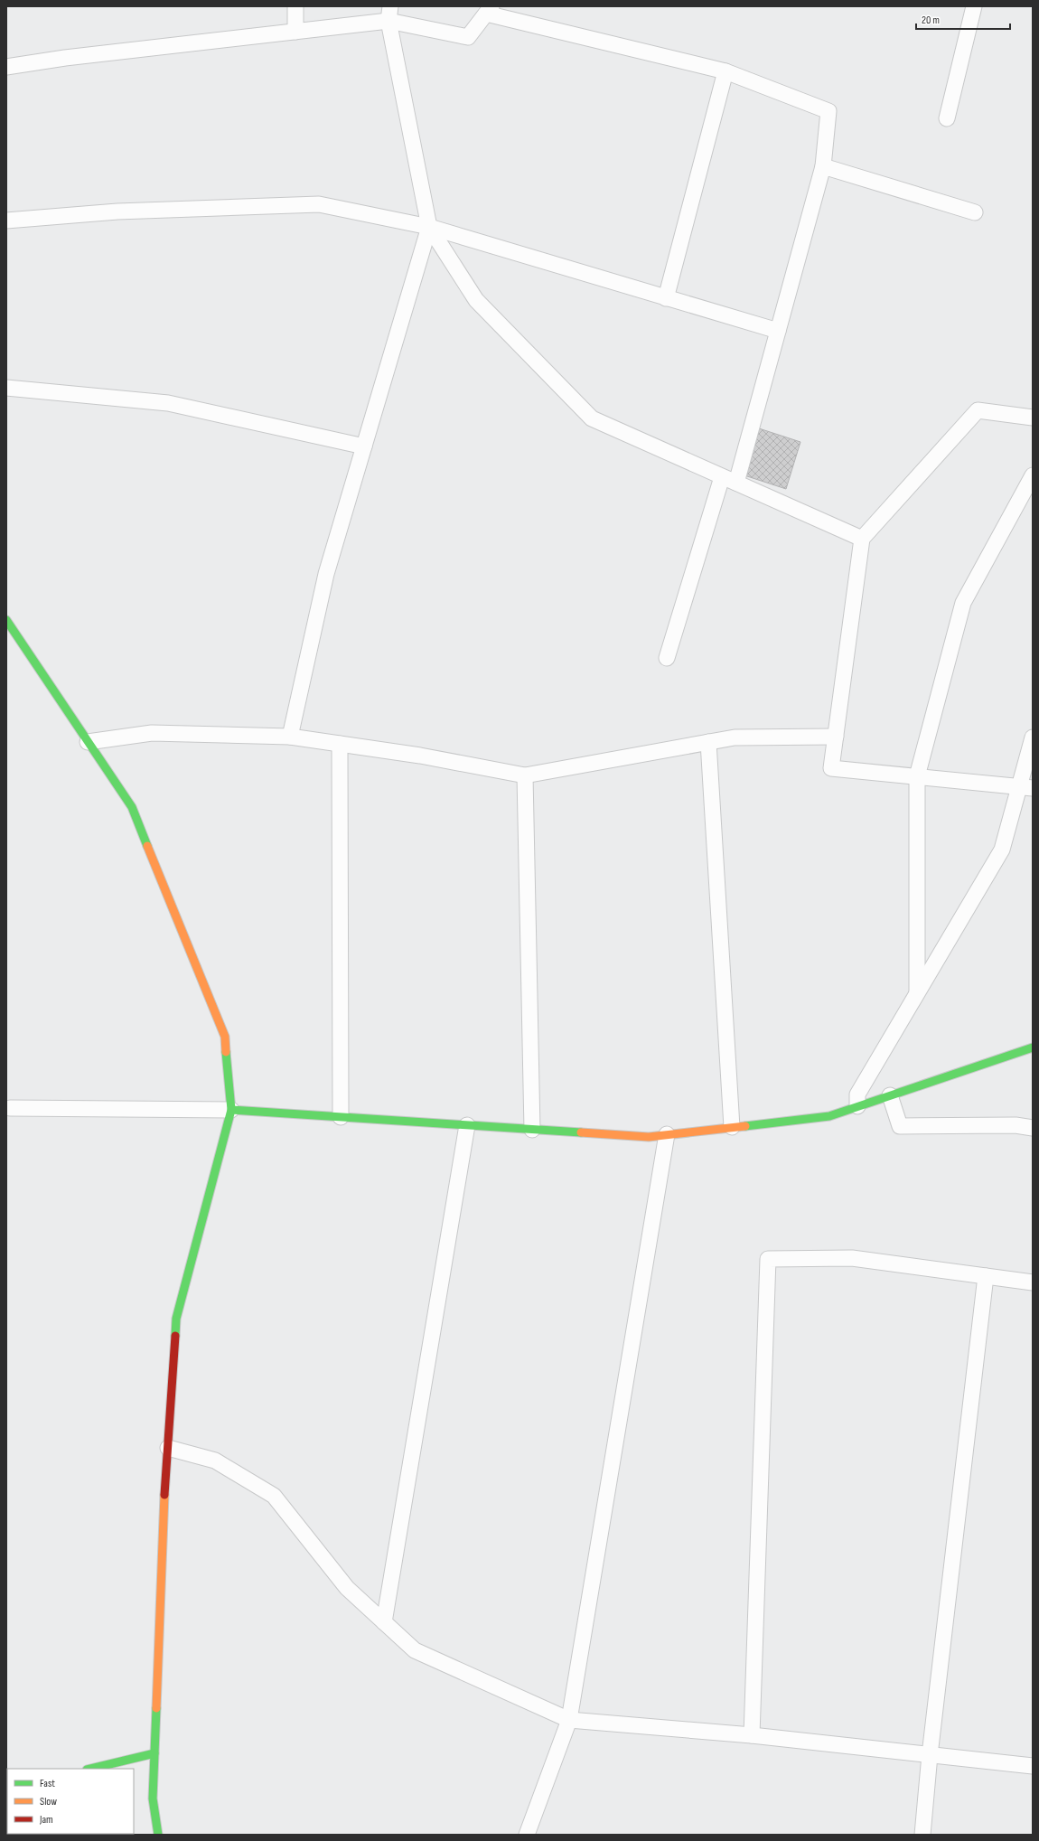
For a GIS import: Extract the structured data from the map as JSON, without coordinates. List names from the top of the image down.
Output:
{
  "legend": ["Fast", "Slow", "Jam"],
  "scale_bar": "20 m"
}
